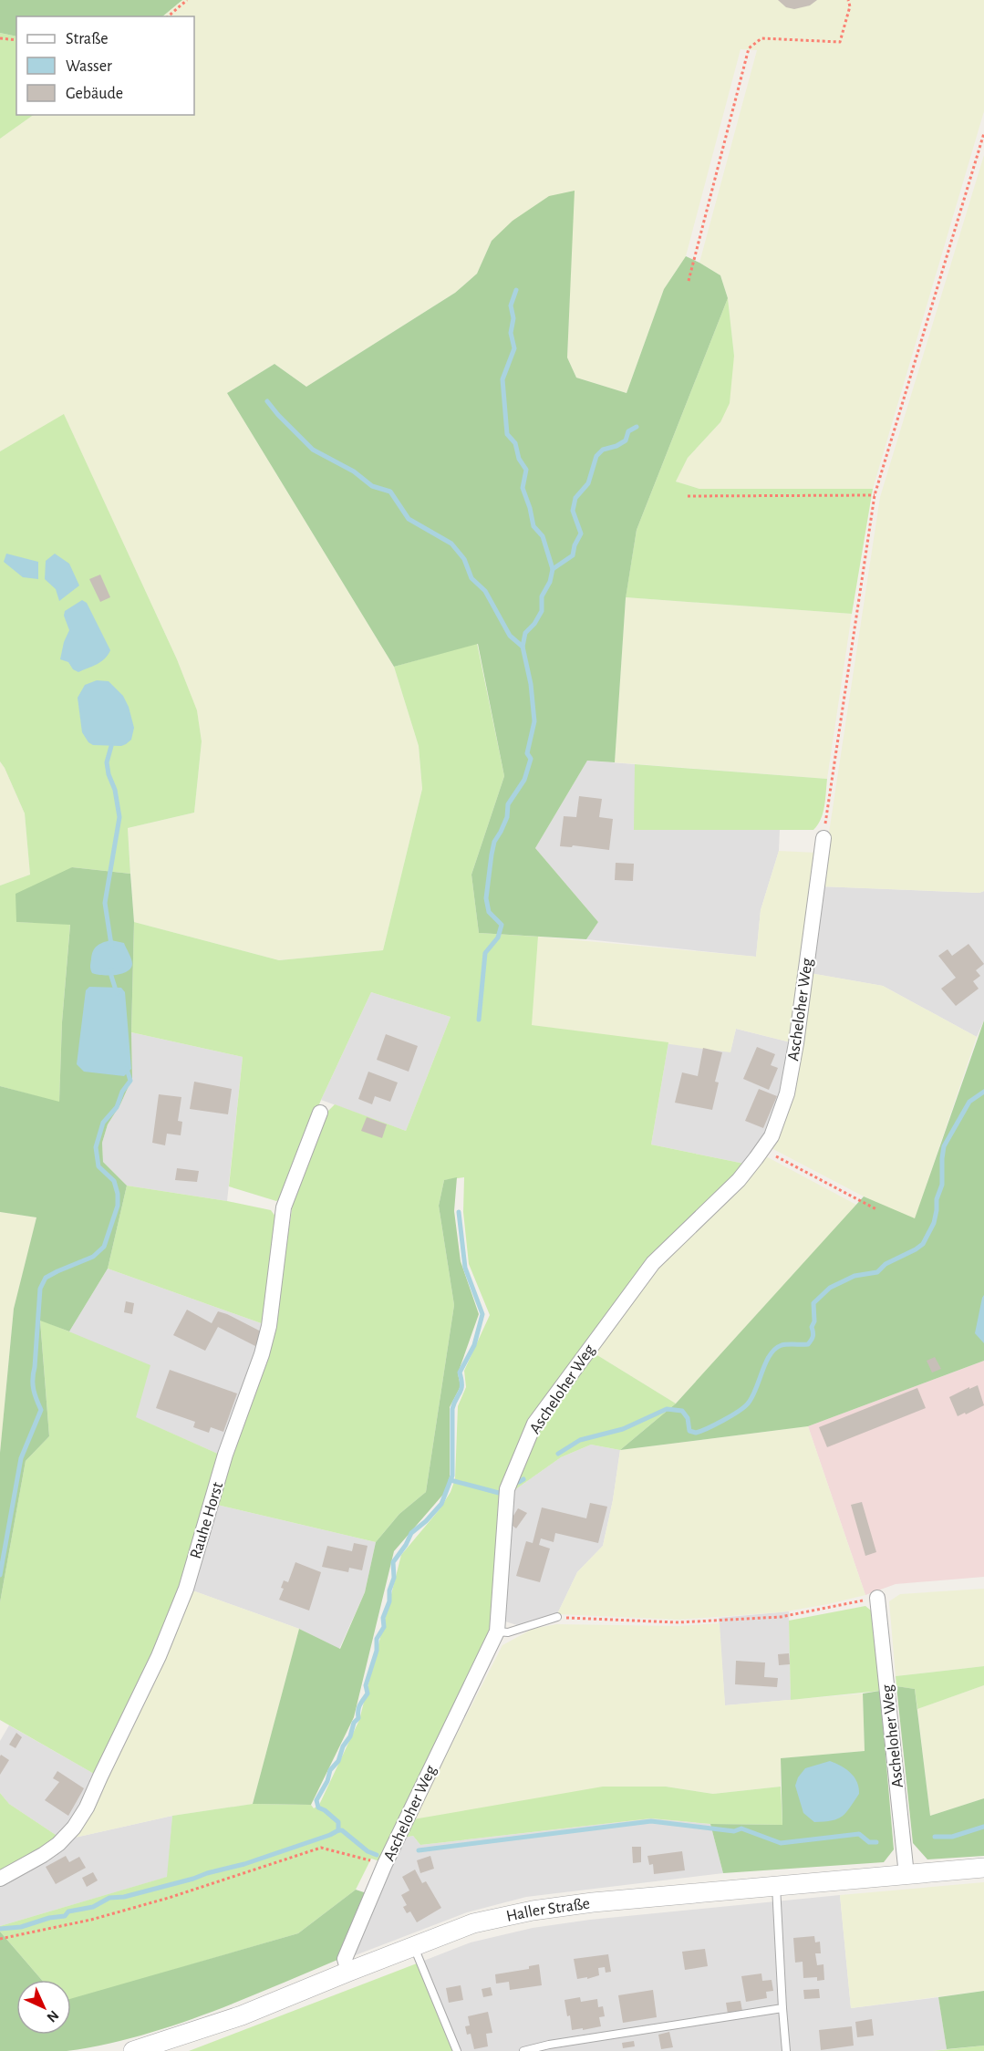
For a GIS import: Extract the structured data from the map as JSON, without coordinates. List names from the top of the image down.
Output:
{
  "streets": {
    "street": ["Ascheloher Weg", "Rauhe Horst", "Haller Straße"]
  },
  "crossings": [
    ["Ascheloher Weg", "Haller Straße"]
  ],
  "legend": ["Straße", "Wasser", "Gebäude"],
  "north": "bottom right"
}
